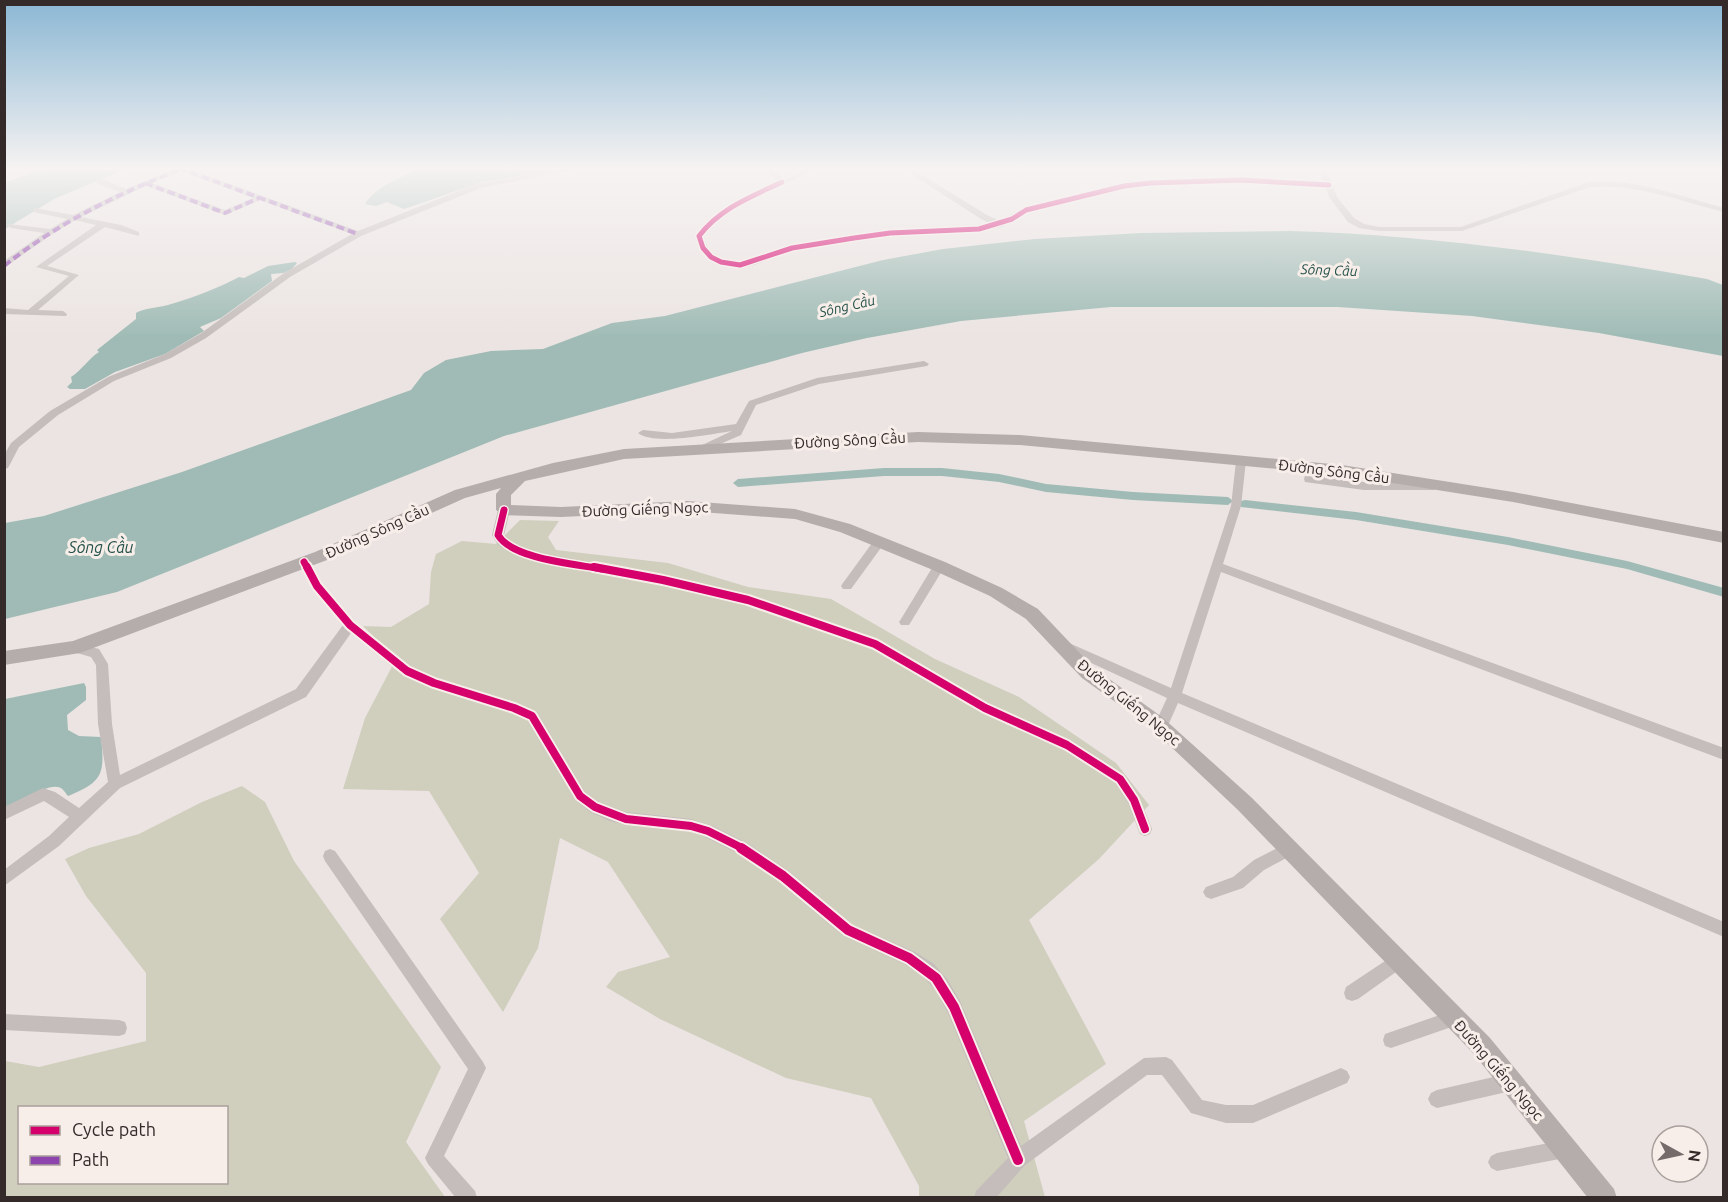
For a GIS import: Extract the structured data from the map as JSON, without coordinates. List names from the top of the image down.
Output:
{
  "streets": {
    "main road": ["Đường Sông Cầu", "Đường Giếng Ngọc"]
  },
  "water": ["Sông Cầu"],
  "legend": ["Cycle path", "Path"],
  "north": "right"
}
